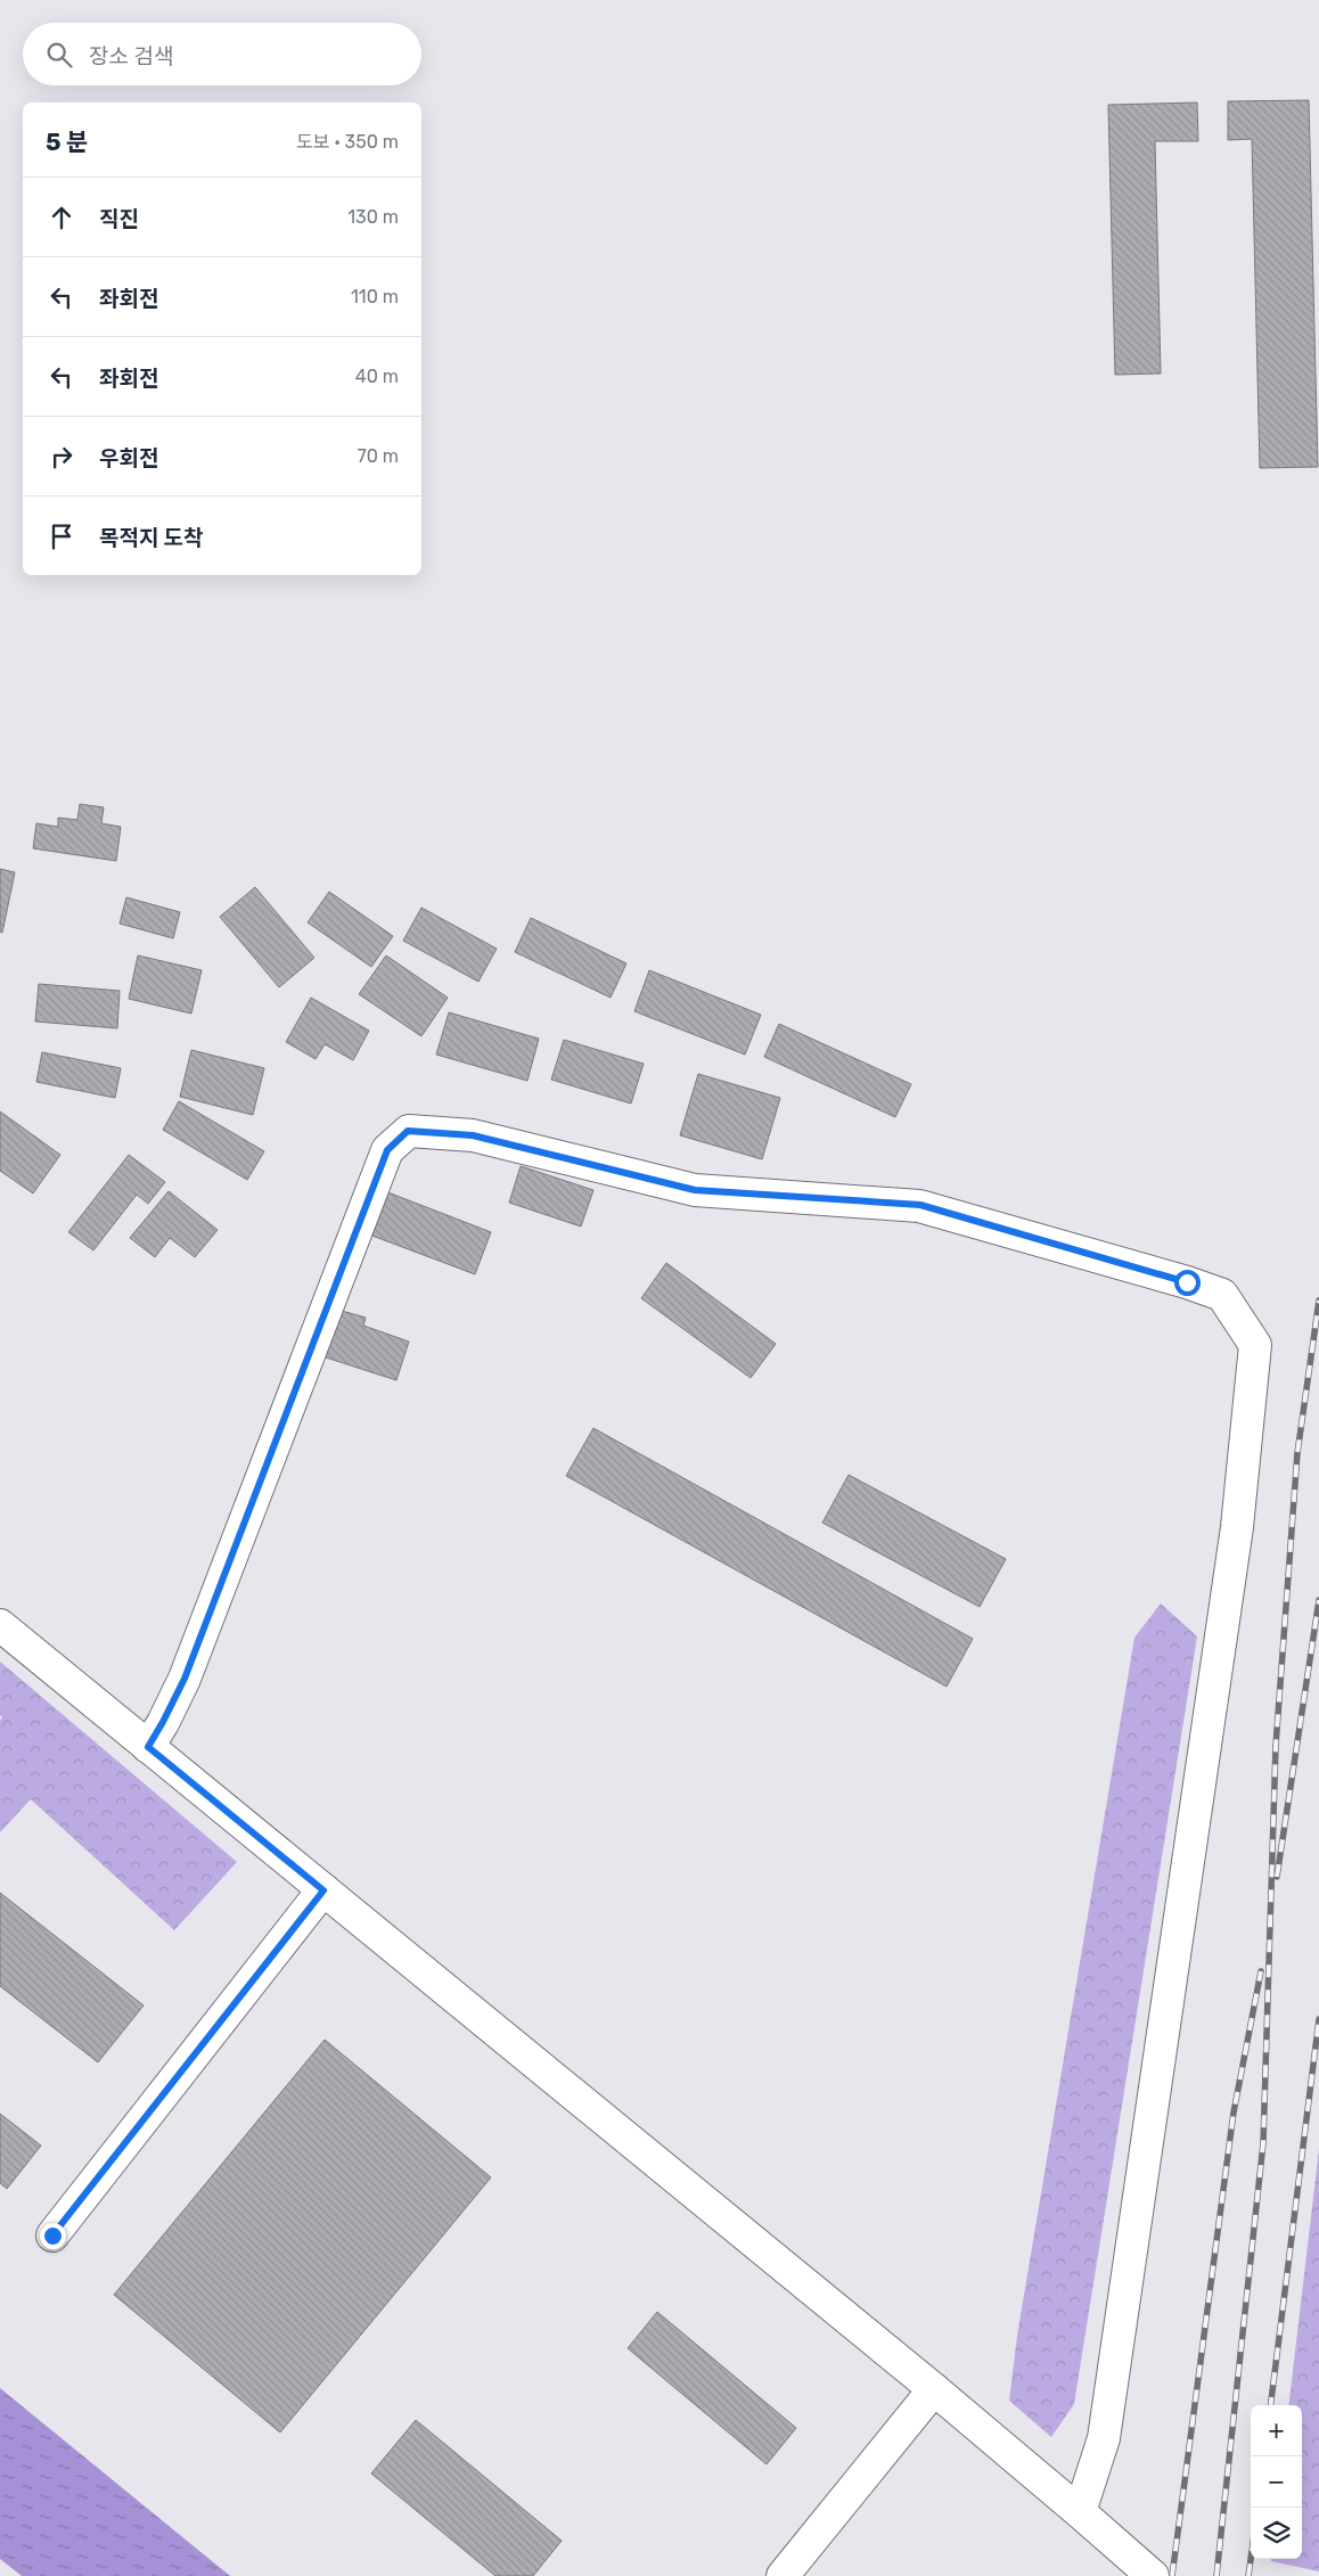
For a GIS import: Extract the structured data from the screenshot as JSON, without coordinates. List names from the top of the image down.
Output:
{
  "page": {
    "search": "장소 검색",
    "heading": ["5 분", "도보 · 350 m"],
    "list": [
      ["직진", "130 m"],
      ["좌회전", "110 m"],
      ["좌회전", "40 m"],
      ["우회전", "70 m"],
      "목적지 도착"
    ],
    "map_buttons": ["+", "−"]
  }
}
